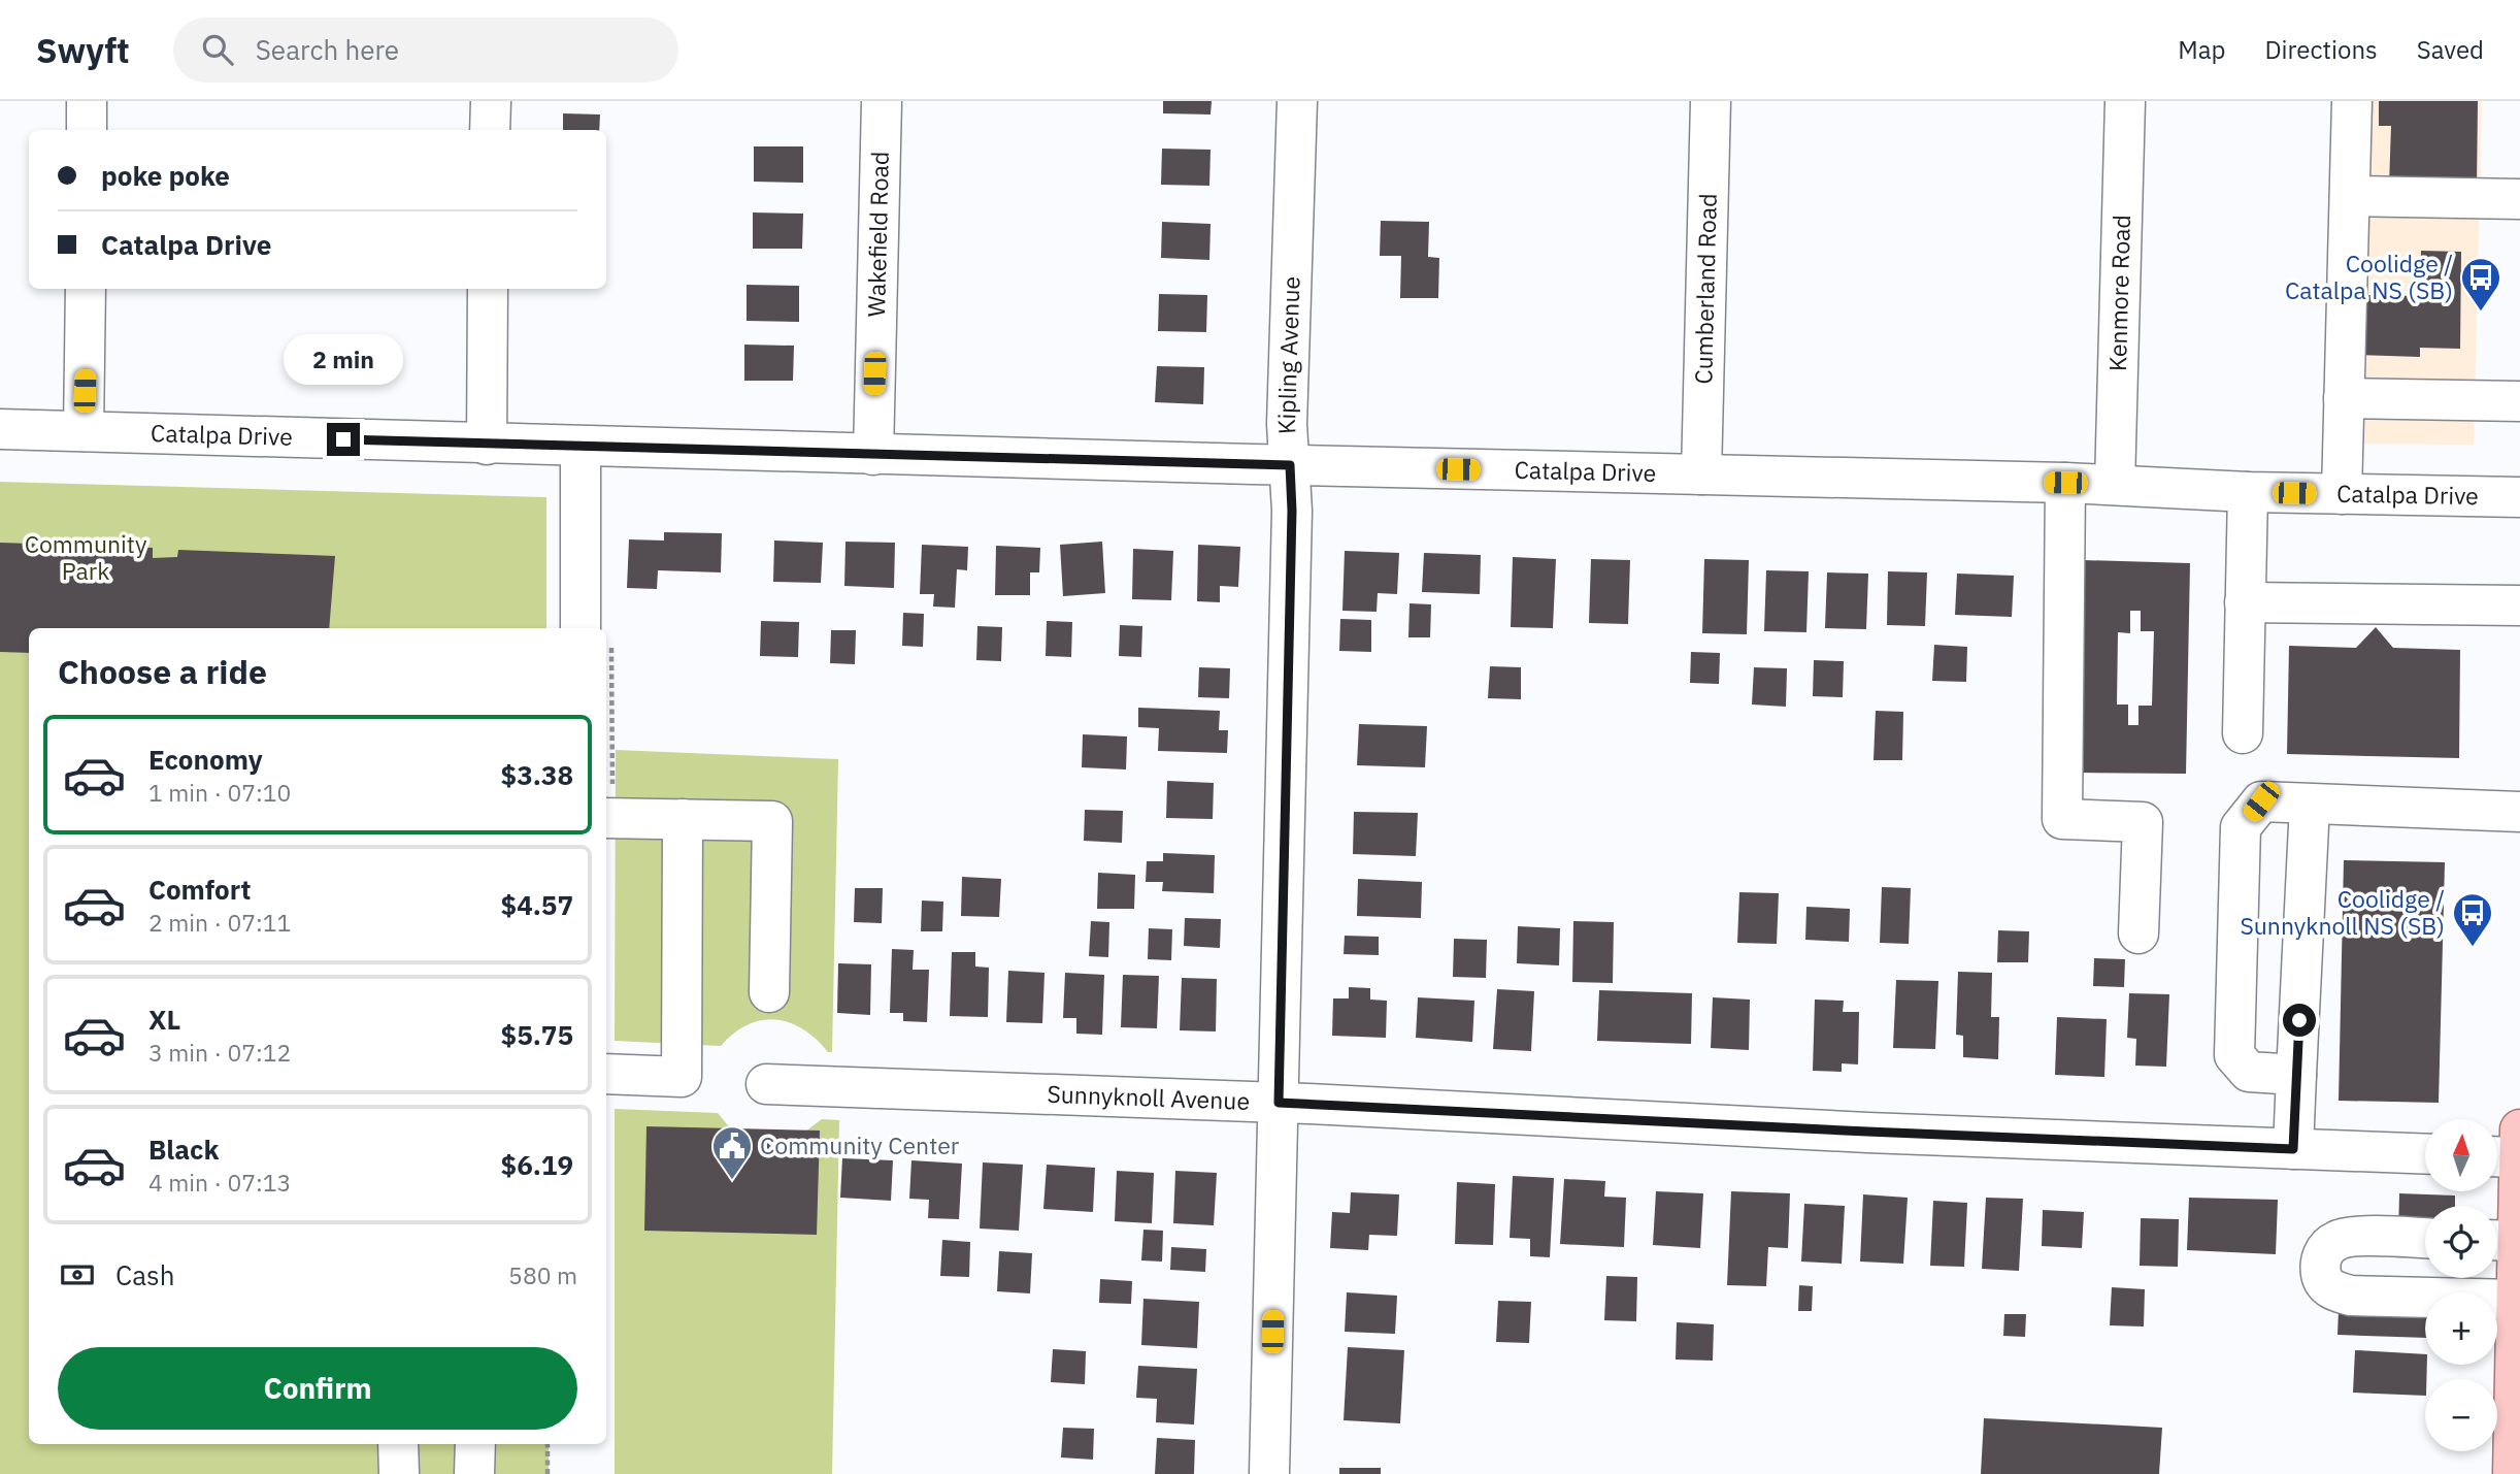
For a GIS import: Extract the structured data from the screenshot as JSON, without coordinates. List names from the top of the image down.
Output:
{
  "streets": {
    "street": [
      "Wakefield Road",
      "Cumberland Road",
      "Kenmore Road",
      "Kipling Avenue",
      "Catalpa Drive",
      "Sunnyknoll Avenue"
    ]
  },
  "crossings": [
    ["Wakefield Road", "Catalpa Drive"],
    ["Cumberland Road", "Catalpa Drive"],
    ["Kenmore Road", "Catalpa Drive"],
    ["Kipling Avenue", "Catalpa Drive"],
    ["Kipling Avenue", "Sunnyknoll Avenue"]
  ],
  "parks": ["Community Park"],
  "places": {
    "bus stop": ["Coolidge / Catalpa NS (SB)", "Coolidge / Sunnyknoll NS (SB)"],
    "public building": ["Community Center"]
  },
  "north": "top",
  "page": {
    "header": "Swyft",
    "search": "Search here",
    "nav": ["Map", "Directions", "Saved"],
    "banner": ["poke poke", "Catalpa Drive"],
    "bubble": "2 min",
    "heading": "Choose a ride",
    "list": [
      {
        "name": "Economy",
        "note": "1 min · 07:10",
        "value": "$3.38"
      },
      {
        "name": "Comfort",
        "note": "2 min · 07:11",
        "value": "$4.57"
      },
      {
        "name": "XL",
        "note": "3 min · 07:12",
        "value": "$5.75"
      },
      {
        "name": "Black",
        "note": "4 min · 07:13",
        "value": "$6.19"
      }
    ],
    "map_buttons": ["+", "−"],
    "pay": ["Cash", "580 m"],
    "buttons": "Confirm"
  }
}
